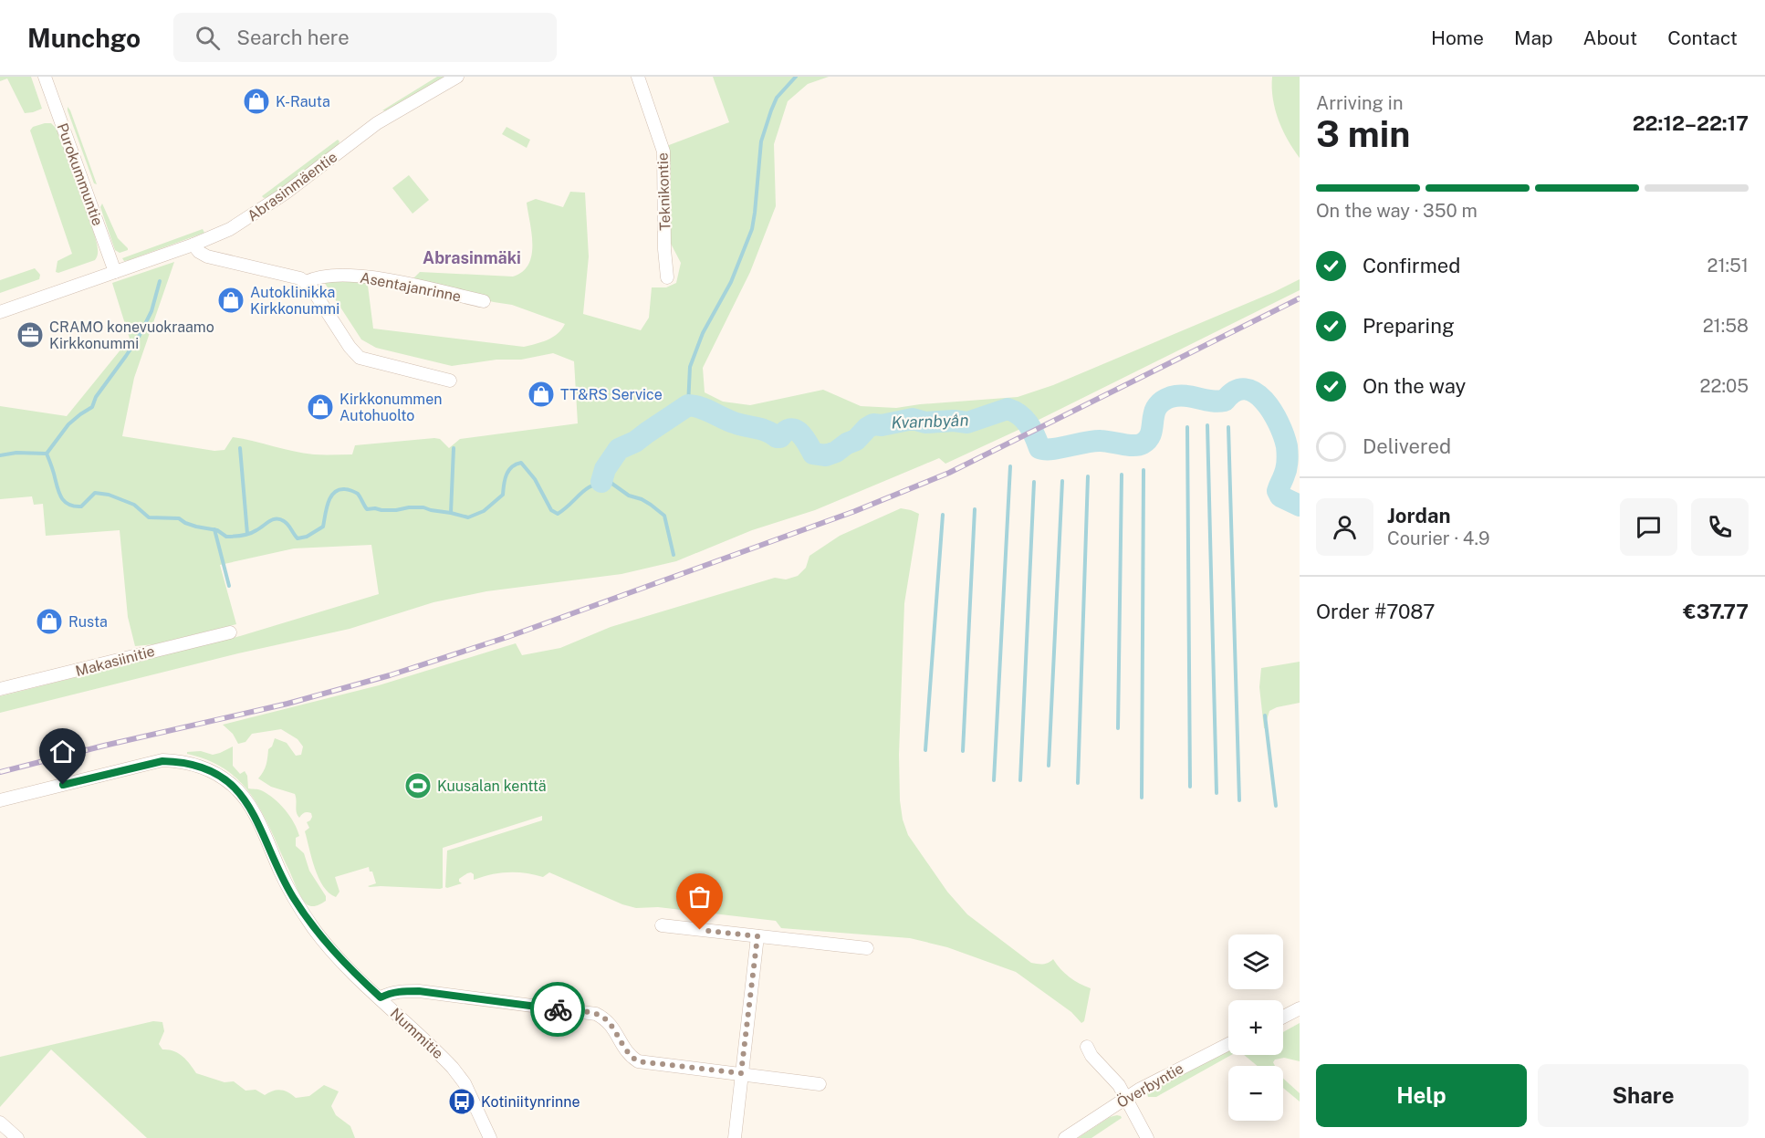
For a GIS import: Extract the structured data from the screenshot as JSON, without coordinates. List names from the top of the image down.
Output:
{
  "streets": {
    "street": [
      "Purokummuntie",
      "Abrasinmäentie",
      "Teknikontie",
      "Asentajanrinne",
      "Makasiinitie",
      "Nummitie",
      "Överbyntie"
    ]
  },
  "crossings": [
    ["Purokummuntie", "Abrasinmäentie"]
  ],
  "districts": ["Abrasinmäki"],
  "water": ["Kvarnbyån"],
  "places": {
    "shop": [
      "K-Rauta",
      "Autoklinikka Kirkkonummi",
      "TT&RS Service",
      "Kirkkonummen Autohuolto",
      "Rusta"
    ],
    "office": ["CRAMO konevuokraamo Kirkkonummi"],
    "sports": ["Kuusalan kenttä"],
    "bus stop": ["Kotiniitynrinne"]
  },
  "page": {
    "header": "Munchgo",
    "search": "Search here",
    "nav": [
      "Home",
      "Map",
      "About",
      "Contact"
    ],
    "heading": ["3 min", "Arriving in", "22:12–22:17"],
    "panel": [
      "Jordan",
      "Courier · 4.9",
      "Order #7087",
      "€37.77"
    ],
    "bar": "On the way · 350 m",
    "list": [
      ["Confirmed", "21:51"],
      ["Preparing", "21:58"],
      ["On the way", "22:05"],
      "Delivered"
    ],
    "map_buttons": ["+", "−"],
    "buttons": ["Help", "Share"]
  }
}
